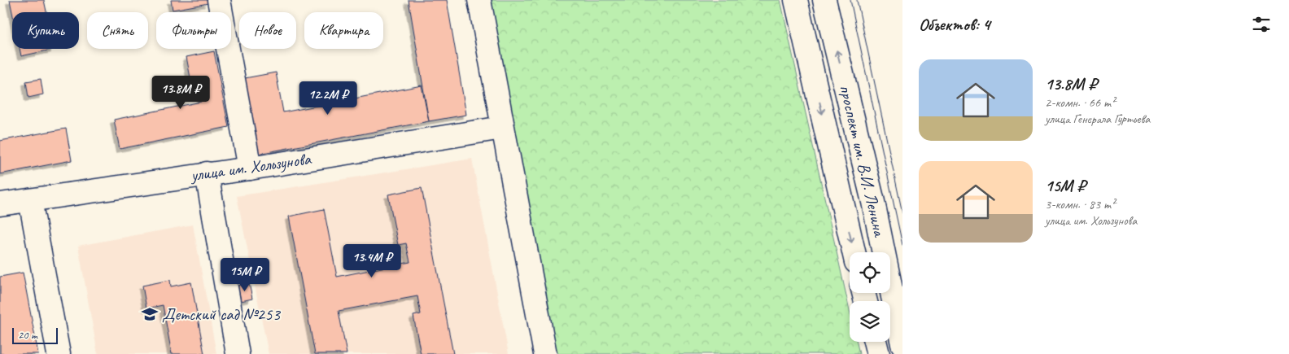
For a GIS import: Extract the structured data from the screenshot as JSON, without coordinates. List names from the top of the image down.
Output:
{
  "streets": {
    "street": ["проспект им. В.И. Ленина", "улица им. Хользунова"]
  },
  "places": {
    "school or university": ["Детский сад №253"]
  },
  "scale_bar": "20 m",
  "page": {
    "heading": "Объектов: 4",
    "chip": [
      "Купить",
      "Снять",
      "Фильтры",
      "Новое",
      "Квартира"
    ],
    "list": [
      {
        "name": "13.8M ₽",
        "note": "2-комн. · 66 m² · улица Генерала Гуртьева"
      },
      {
        "name": "15M ₽",
        "note": "3-комн. · 83 m² · улица им. Хользунова"
      }
    ],
    "price": [
      "13.8M ₽",
      "12.2M ₽",
      "13.4M ₽",
      "15M ₽"
    ],
    "scale": "20 m"
  }
}
